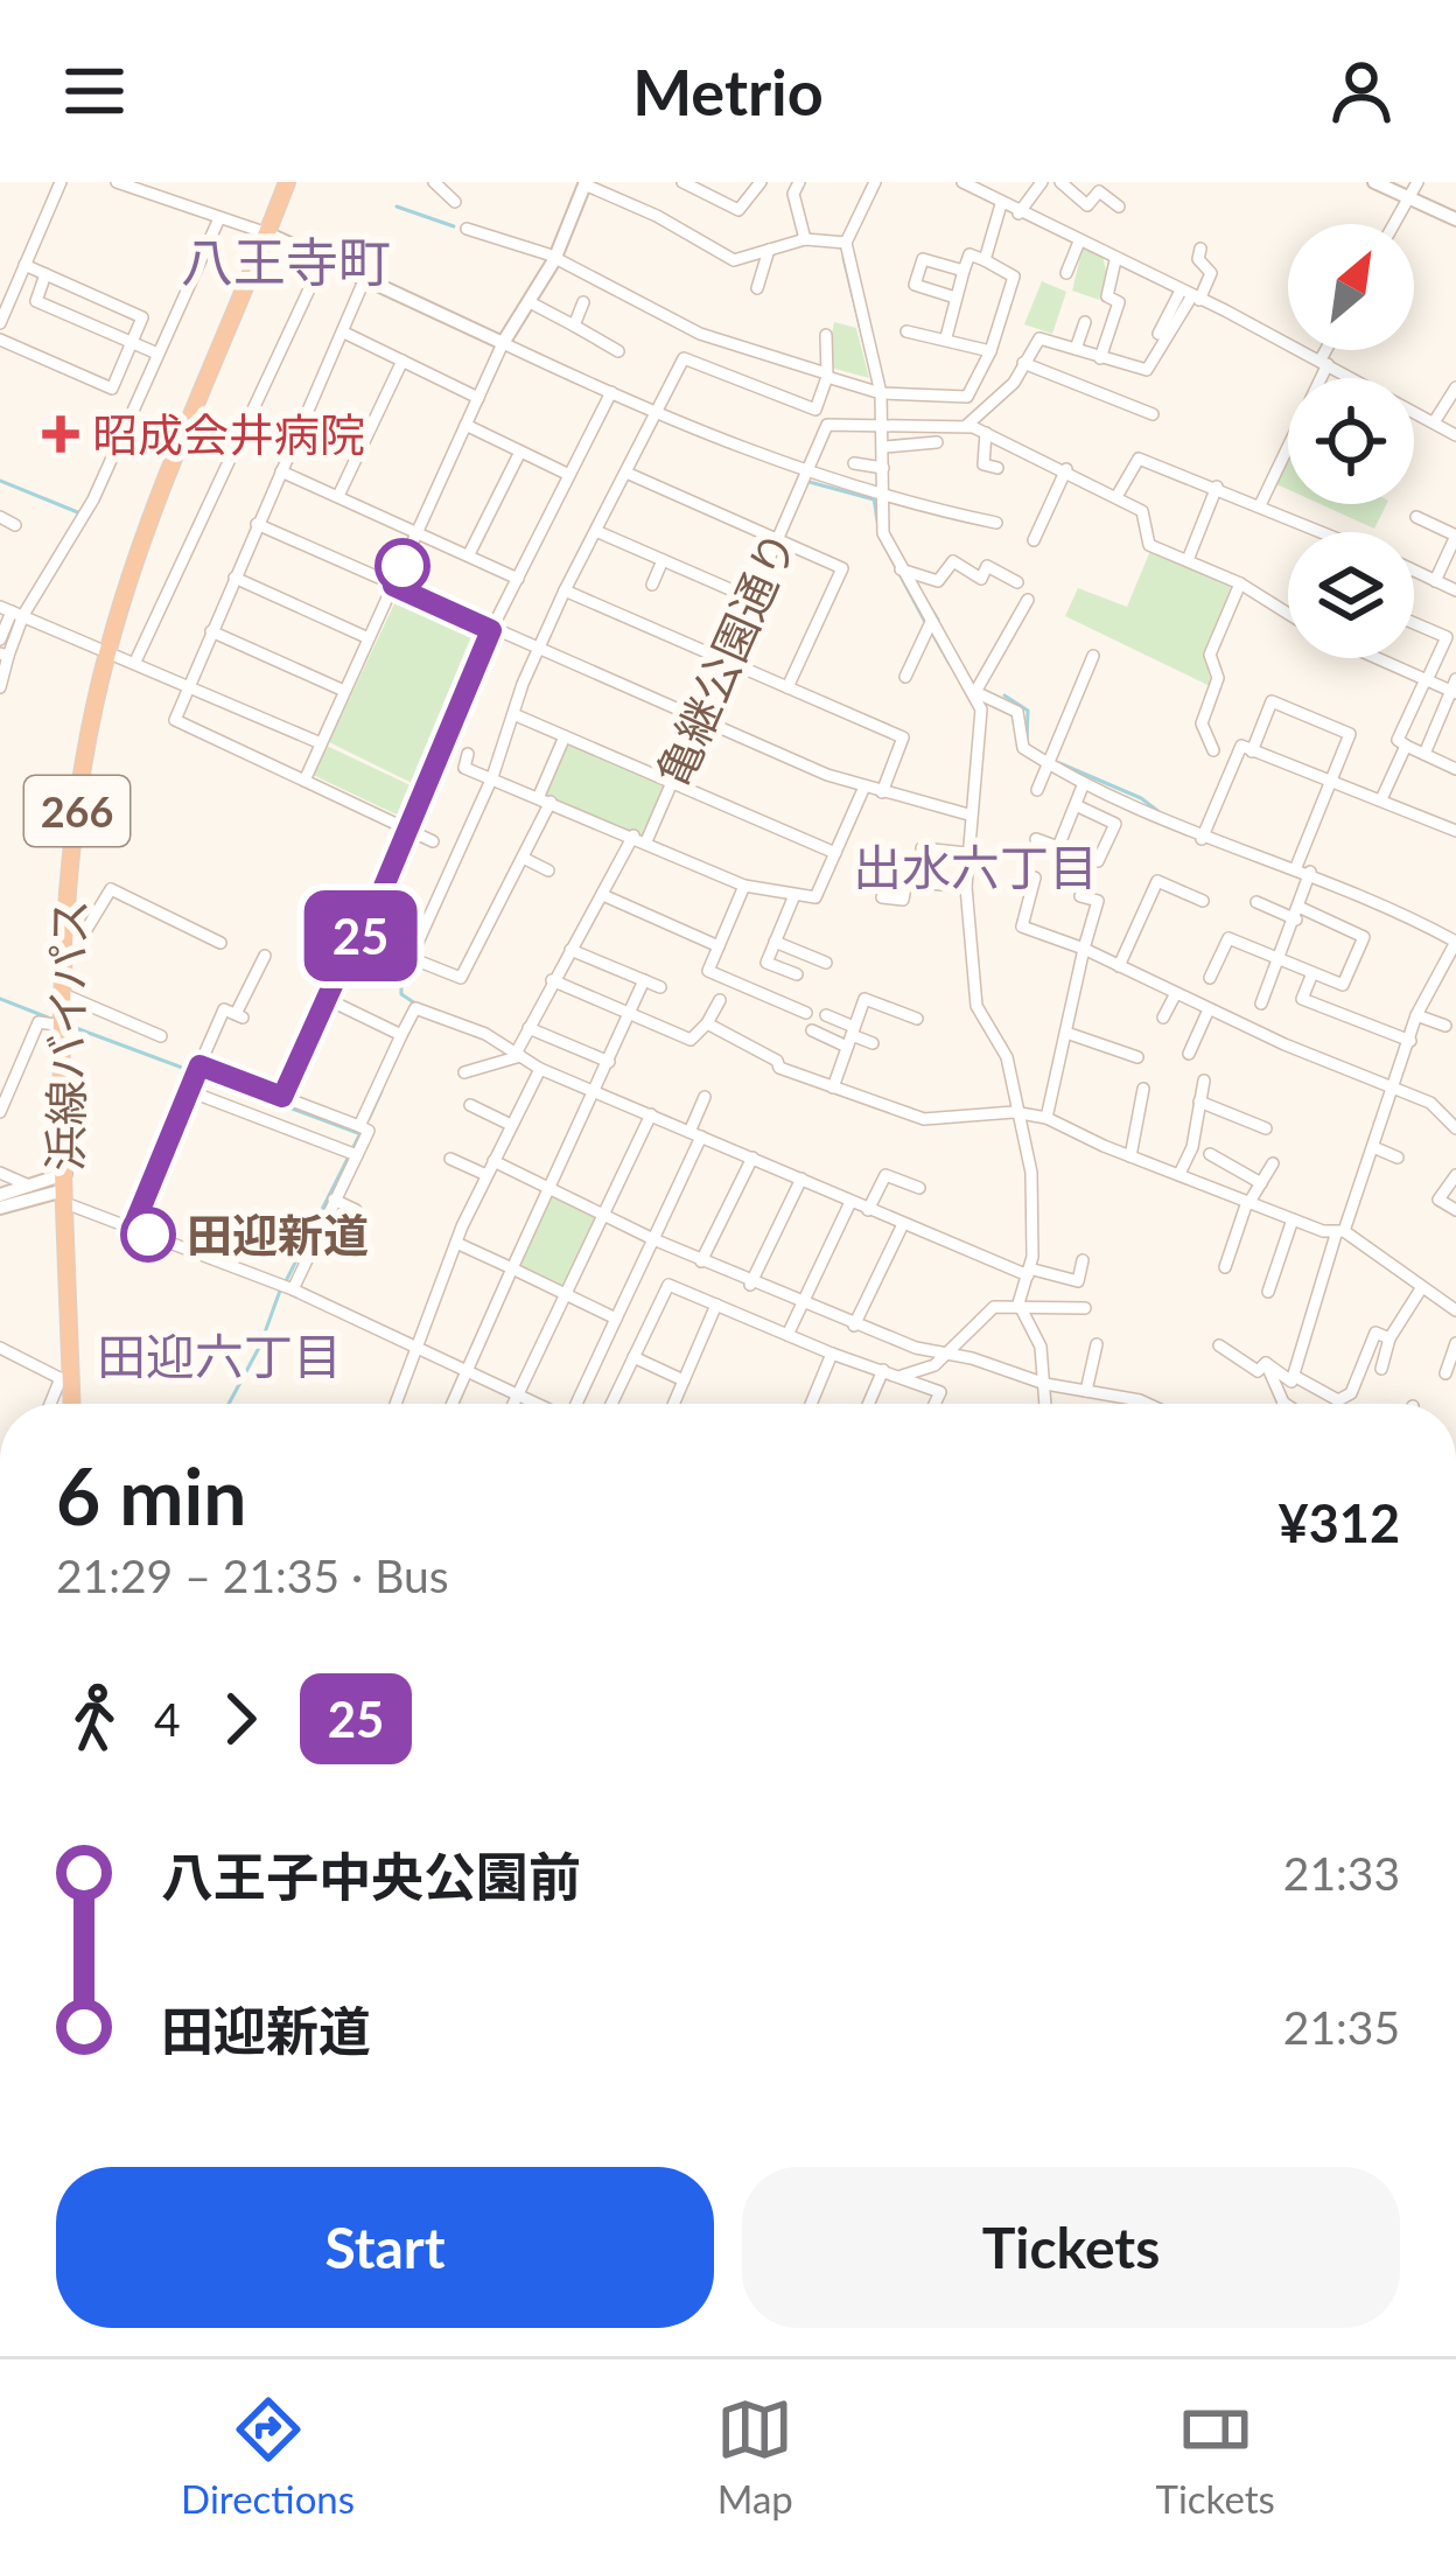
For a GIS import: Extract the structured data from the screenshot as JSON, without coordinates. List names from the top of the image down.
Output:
{
  "streets": {
    "highway": ["266", "浜線バイパス"],
    "street": ["亀継公園通り"]
  },
  "districts": ["八王寺町", "出水六丁目", "田迎六丁目"],
  "places": {
    "health": ["昭成会井病院"],
    "other": ["田迎新道"]
  },
  "lines": ["bus line 25"],
  "north": "top right",
  "page": {
    "header": "Metrio",
    "on_map": "25",
    "heading": ["6 min", "21:29 – 21:35 · Bus", "¥312"],
    "legs": ["4", "25"],
    "list": [
      {
        "name": "八王子中央公園前",
        "value": "21:33"
      },
      {
        "name": "田迎新道",
        "value": "21:35"
      }
    ],
    "buttons": ["Start", "Tickets"],
    "tabs": ["Directions", "Map", "Tickets"]
  }
}
